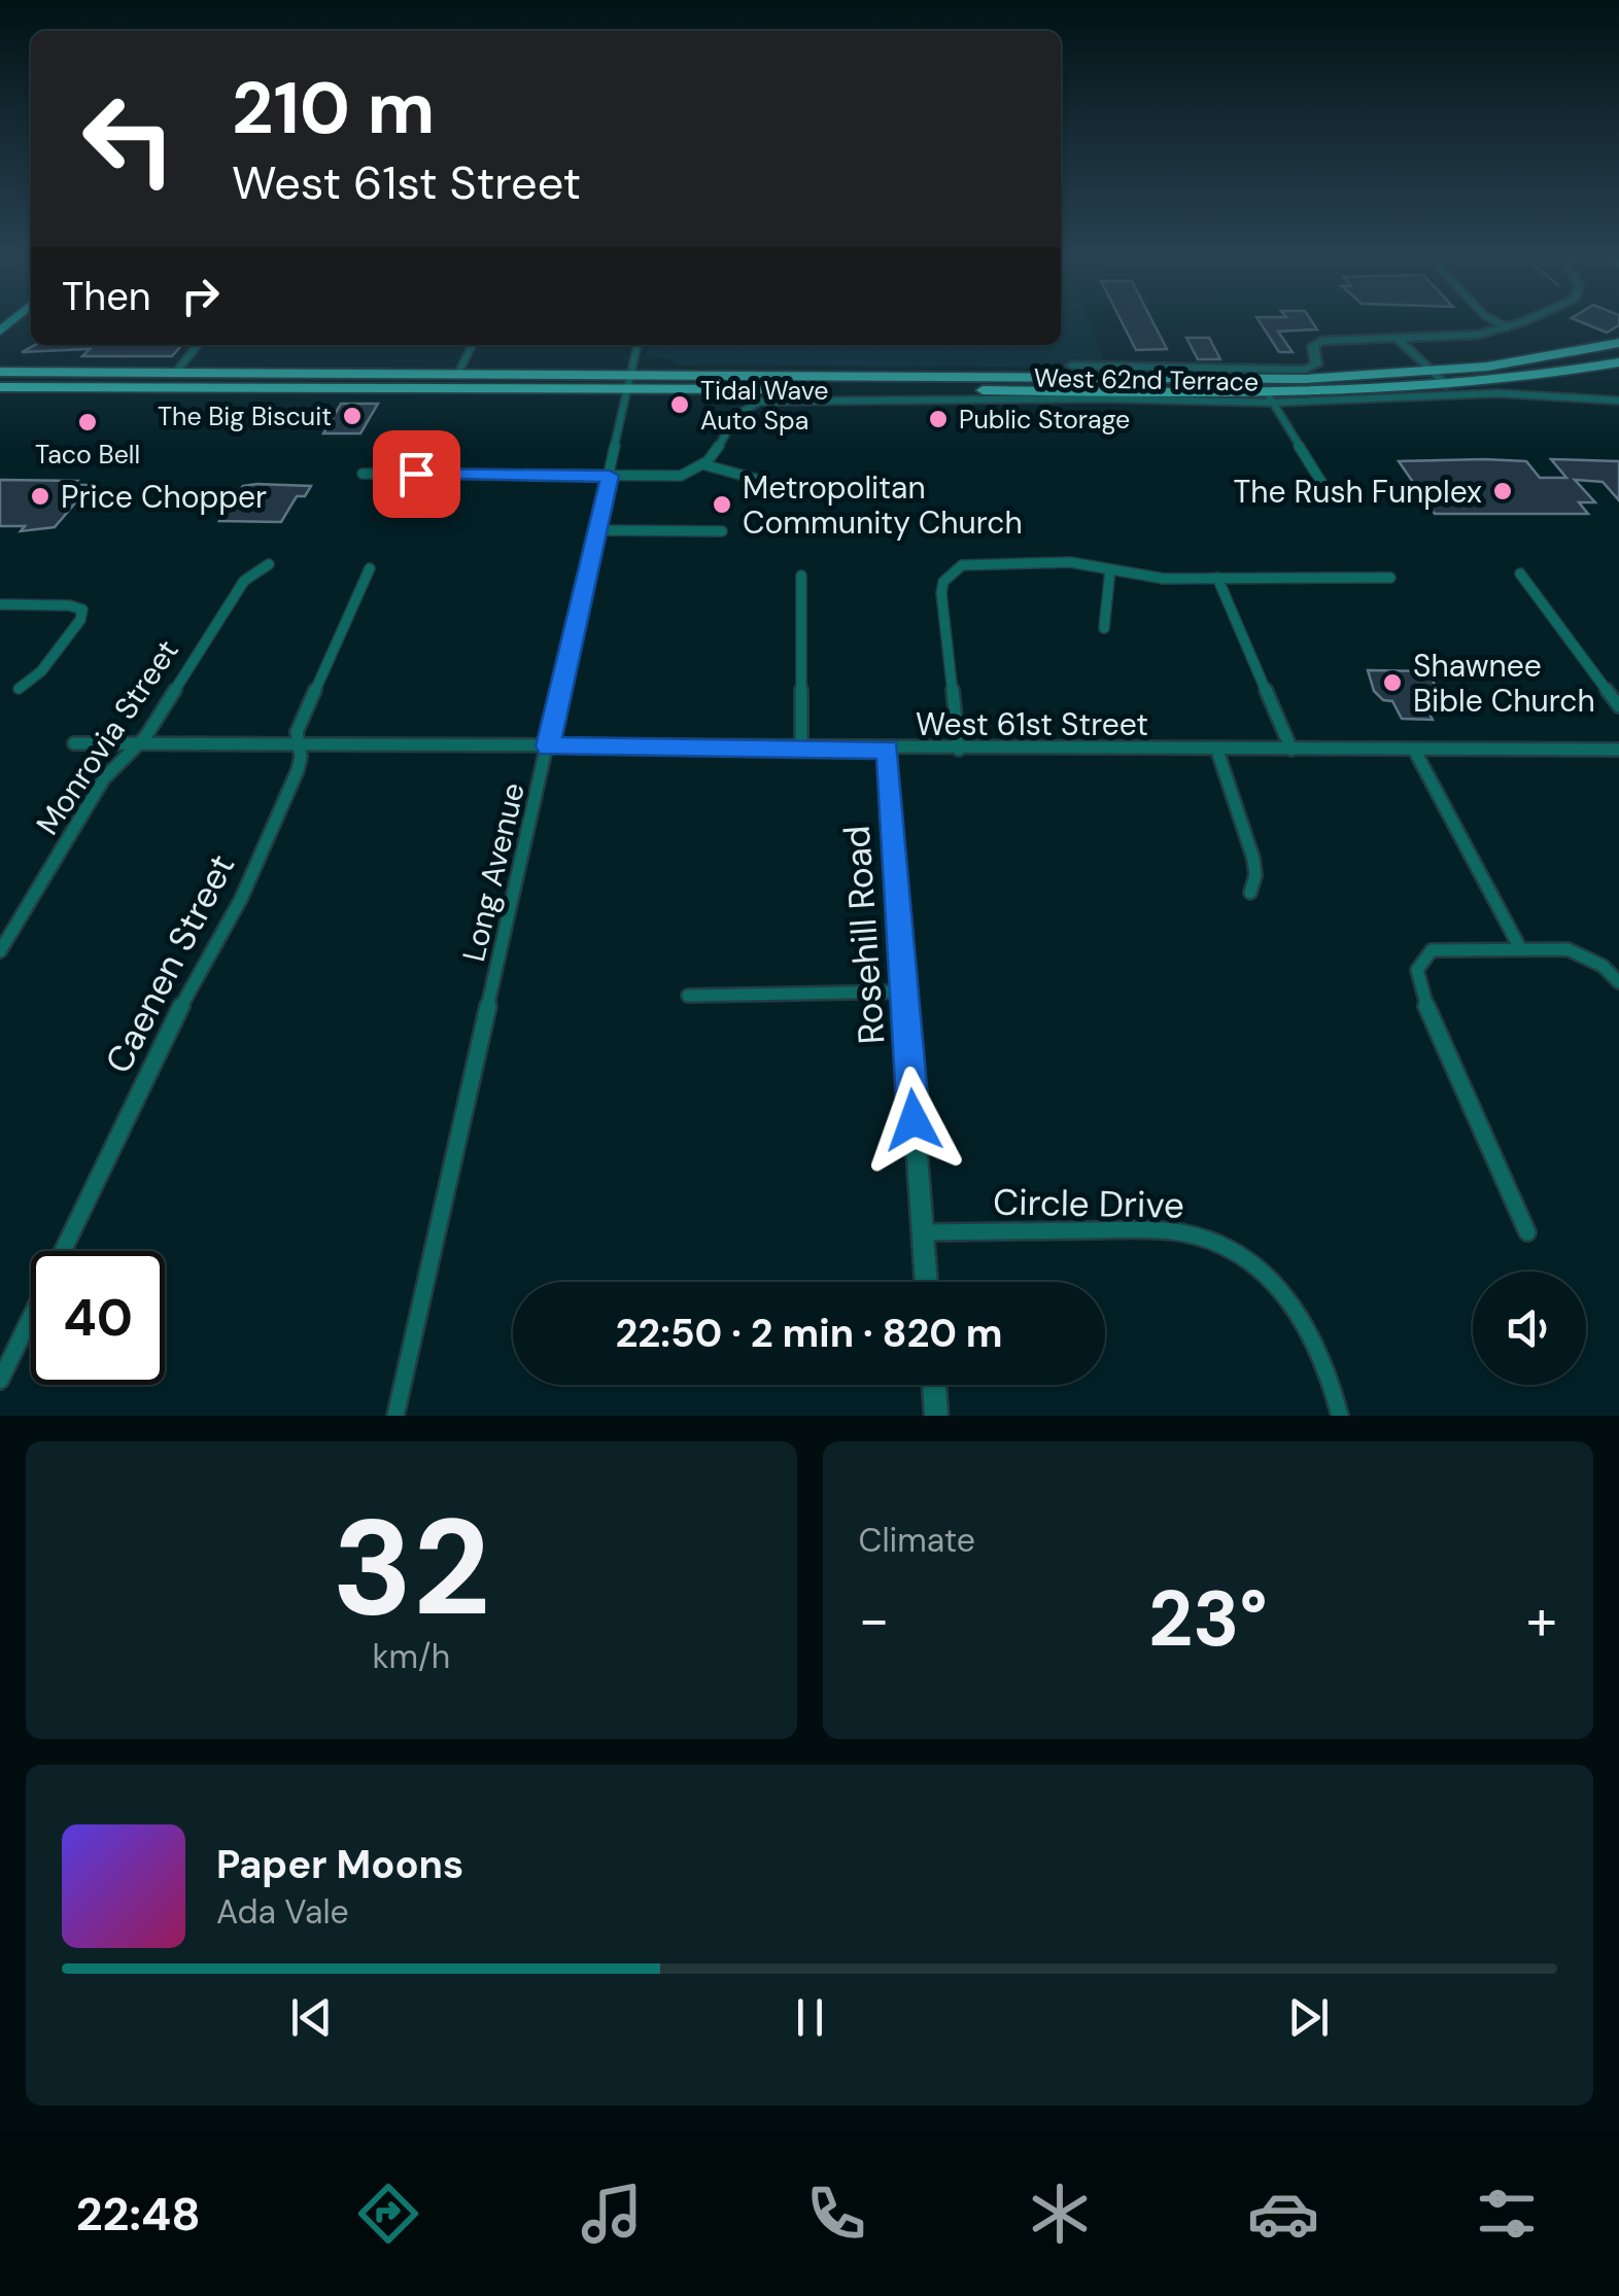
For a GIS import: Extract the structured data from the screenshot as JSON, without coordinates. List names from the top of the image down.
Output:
{
  "streets": {
    "street": [
      "West 62nd Terrace",
      "West 61st Street",
      "Monrovia Street",
      "Long Avenue",
      "Rosehill Road",
      "Caenen Street",
      "Circle Drive"
    ]
  },
  "crossings": [
    ["West 61st Street", "Monrovia Street"],
    ["West 61st Street", "Long Avenue"],
    ["West 61st Street", "Rosehill Road"],
    ["West 61st Street", "Caenen Street"],
    ["Rosehill Road", "Circle Drive"]
  ],
  "places": [
    "Tidal Wave Auto Spa",
    "The Big Biscuit",
    "Public Storage",
    "Taco Bell",
    "The Rush Funplex",
    "Price Chopper",
    "Metropolitan Community Church",
    "Shawnee Bible Church"
  ],
  "page": {
    "turn": ["210 m", "West 61st Street"],
    "then": "Then",
    "limit": "40",
    "trip": "22:50 · 2 min · 820 m",
    "tile": [
      ["32", "km/h"],
      "Climate"
    ],
    "heat": ["−", "23°", "+"],
    "song": ["Paper Moons", "Ada Vale"],
    "tabs": "22:48"
  }
}
